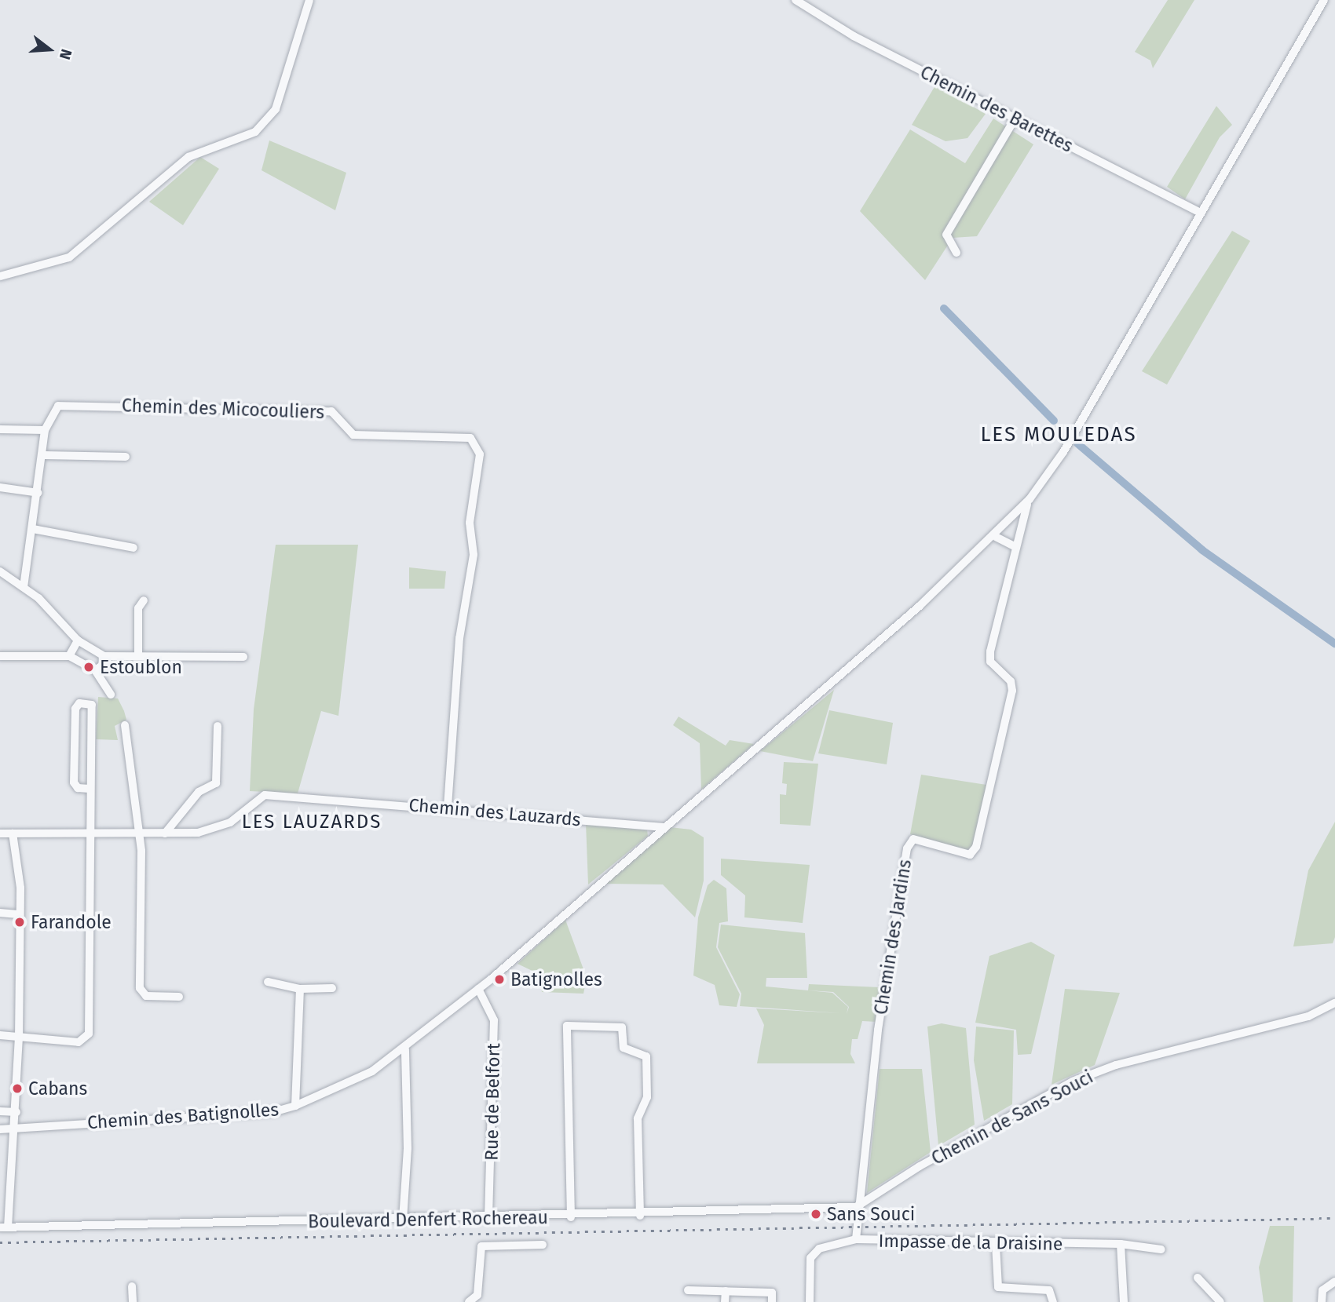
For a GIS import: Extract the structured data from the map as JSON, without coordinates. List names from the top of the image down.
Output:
{
  "streets": {
    "street": [
      "Chemin des Barettes",
      "Chemin des Micocouliers",
      "Chemin des Lauzards",
      "Chemin des Jardins",
      "Rue de Belfort",
      "Chemin des Batignolles",
      "Chemin de Sans Souci",
      "Boulevard Denfert Rochereau",
      "Impasse de la Draisine"
    ]
  },
  "crossings": [
    ["Chemin des Micocouliers", "Chemin des Lauzards"],
    ["Chemin des Lauzards", "Chemin des Batignolles"],
    ["Chemin des Jardins", "Chemin des Batignolles"],
    ["Chemin des Jardins", "Chemin de Sans Souci"],
    ["Chemin des Jardins", "Boulevard Denfert Rochereau"],
    ["Rue de Belfort", "Chemin des Batignolles"],
    ["Rue de Belfort", "Boulevard Denfert Rochereau"],
    ["Chemin de Sans Souci", "Boulevard Denfert Rochereau"]
  ],
  "districts": ["LES MOULEDAS", "LES LAUZARDS"],
  "places": [
    "Estoublon",
    "Farandole",
    "Batignolles",
    "Cabans",
    "Sans Souci"
  ],
  "north": "right"
}
